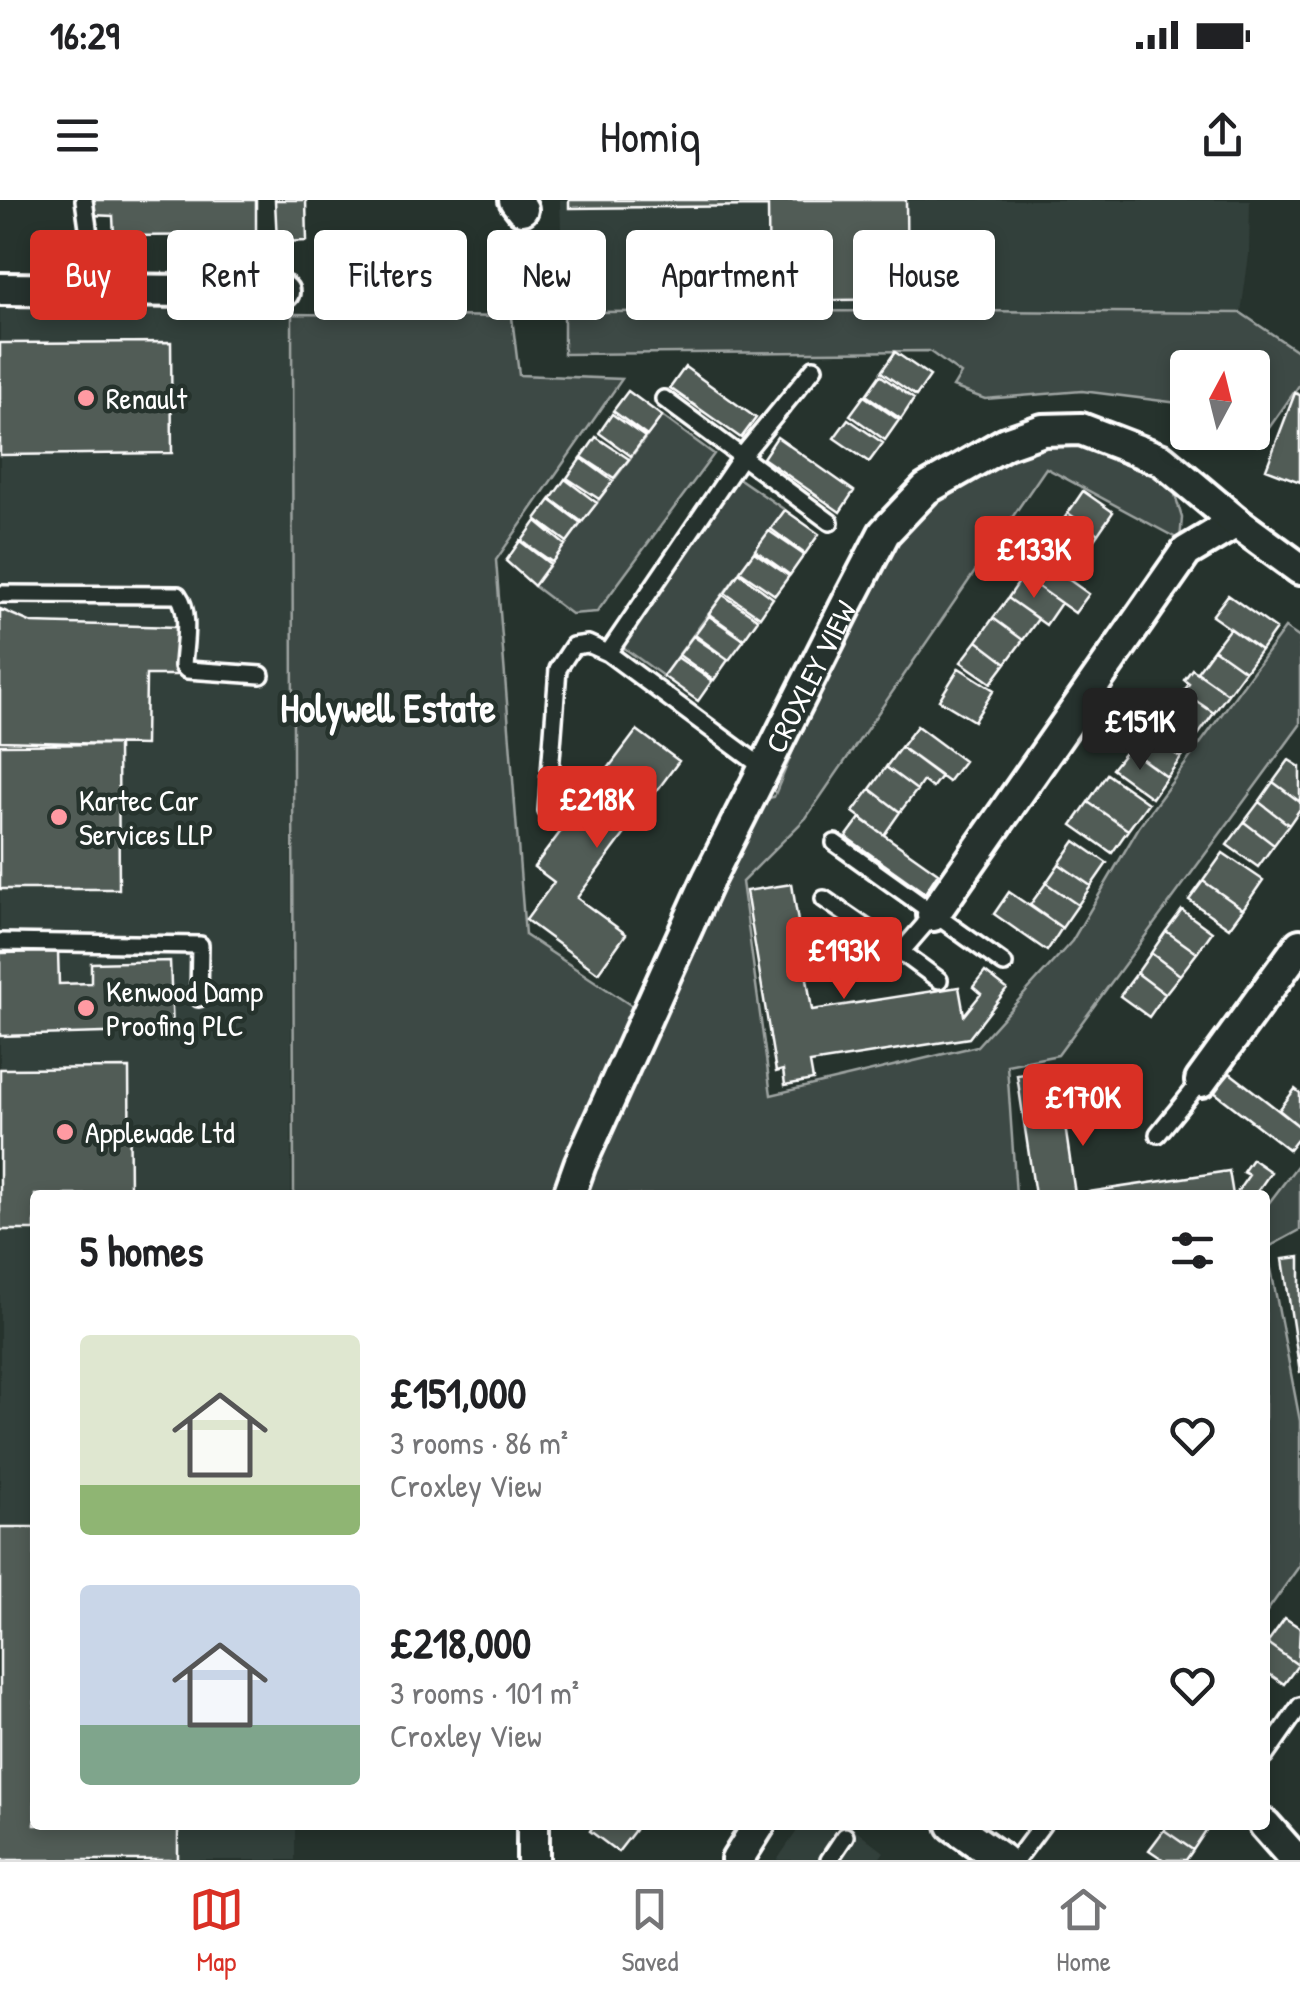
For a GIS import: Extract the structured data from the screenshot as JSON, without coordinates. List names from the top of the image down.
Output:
{
  "streets": {
    "street": ["CROXLEY VIEW"]
  },
  "districts": ["Holywell Estate"],
  "places": [
    "Renault",
    "Kartec Car Services LLP",
    "Kenwood Damp Proofing PLC",
    "Applewade Ltd"
  ],
  "north": "top",
  "page": {
    "status": "16:29",
    "header": "Homiq",
    "chip": [
      "Buy",
      "Rent",
      "Filters",
      "New",
      "Apartment",
      "House"
    ],
    "price": [
      "£133K",
      "£151K",
      "£218K",
      "£193K",
      "£170K"
    ],
    "heading": "5 homes",
    "list": [
      {
        "name": "£151,000",
        "note": "3 rooms · 86 m² · Croxley View"
      },
      {
        "name": "£218,000",
        "note": "3 rooms · 101 m² · Croxley View"
      }
    ],
    "tabs": ["Map", "Saved", "Home"]
  }
}
